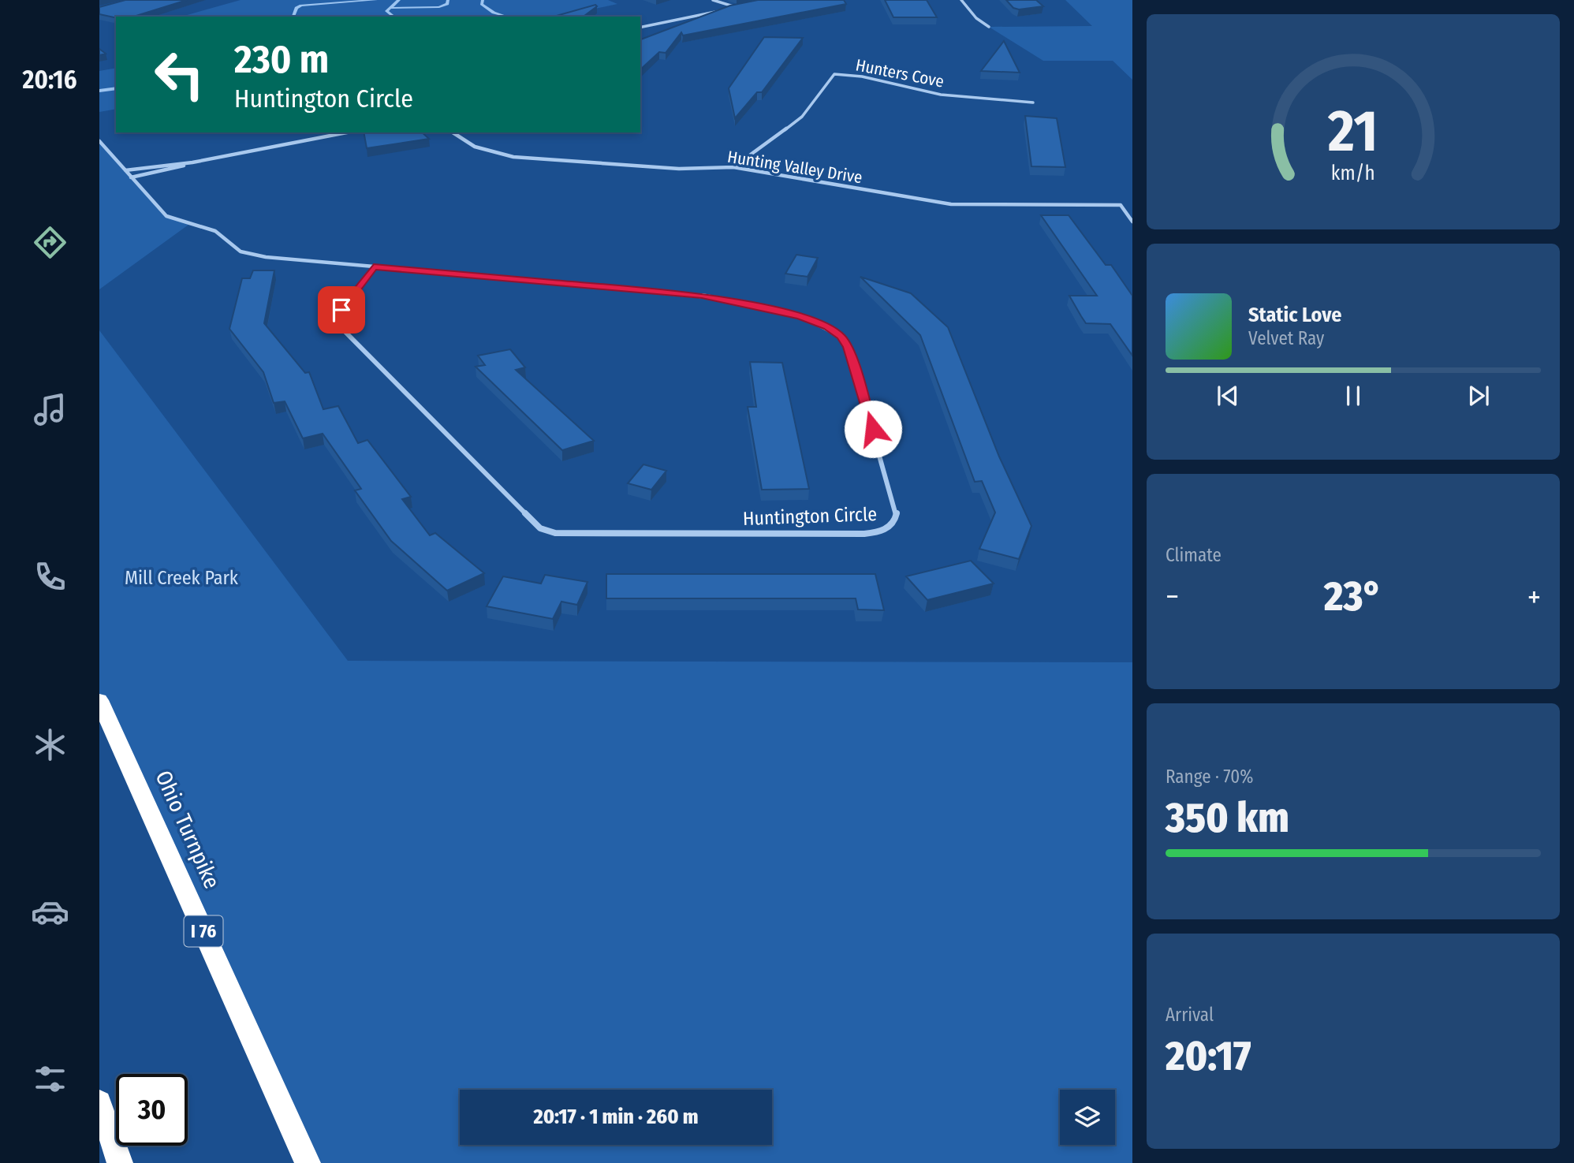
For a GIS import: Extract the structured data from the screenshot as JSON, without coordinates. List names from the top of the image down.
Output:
{
  "streets": {
    "highway": ["Ohio Turnpike", "I 76"],
    "street": ["Hunters Cove", "Hunting Valley Drive", "Huntington Circle"]
  },
  "crossings": [
    ["Hunters Cove", "Hunting Valley Drive"]
  ],
  "parks": ["Mill Creek Park"],
  "page": {
    "tabs": "20:16",
    "turn": ["230 m", "Huntington Circle"],
    "song": ["Static Love", "Velvet Ray"],
    "tile": [
      "Climate",
      ["Range · 70%", "350 km"],
      ["Arrival", "20:17"]
    ],
    "heat": ["−", "23°", "+"],
    "limit": "30",
    "trip": "20:17 · 1 min · 260 m",
    "gauge": ["21", "km/h"]
  }
}
